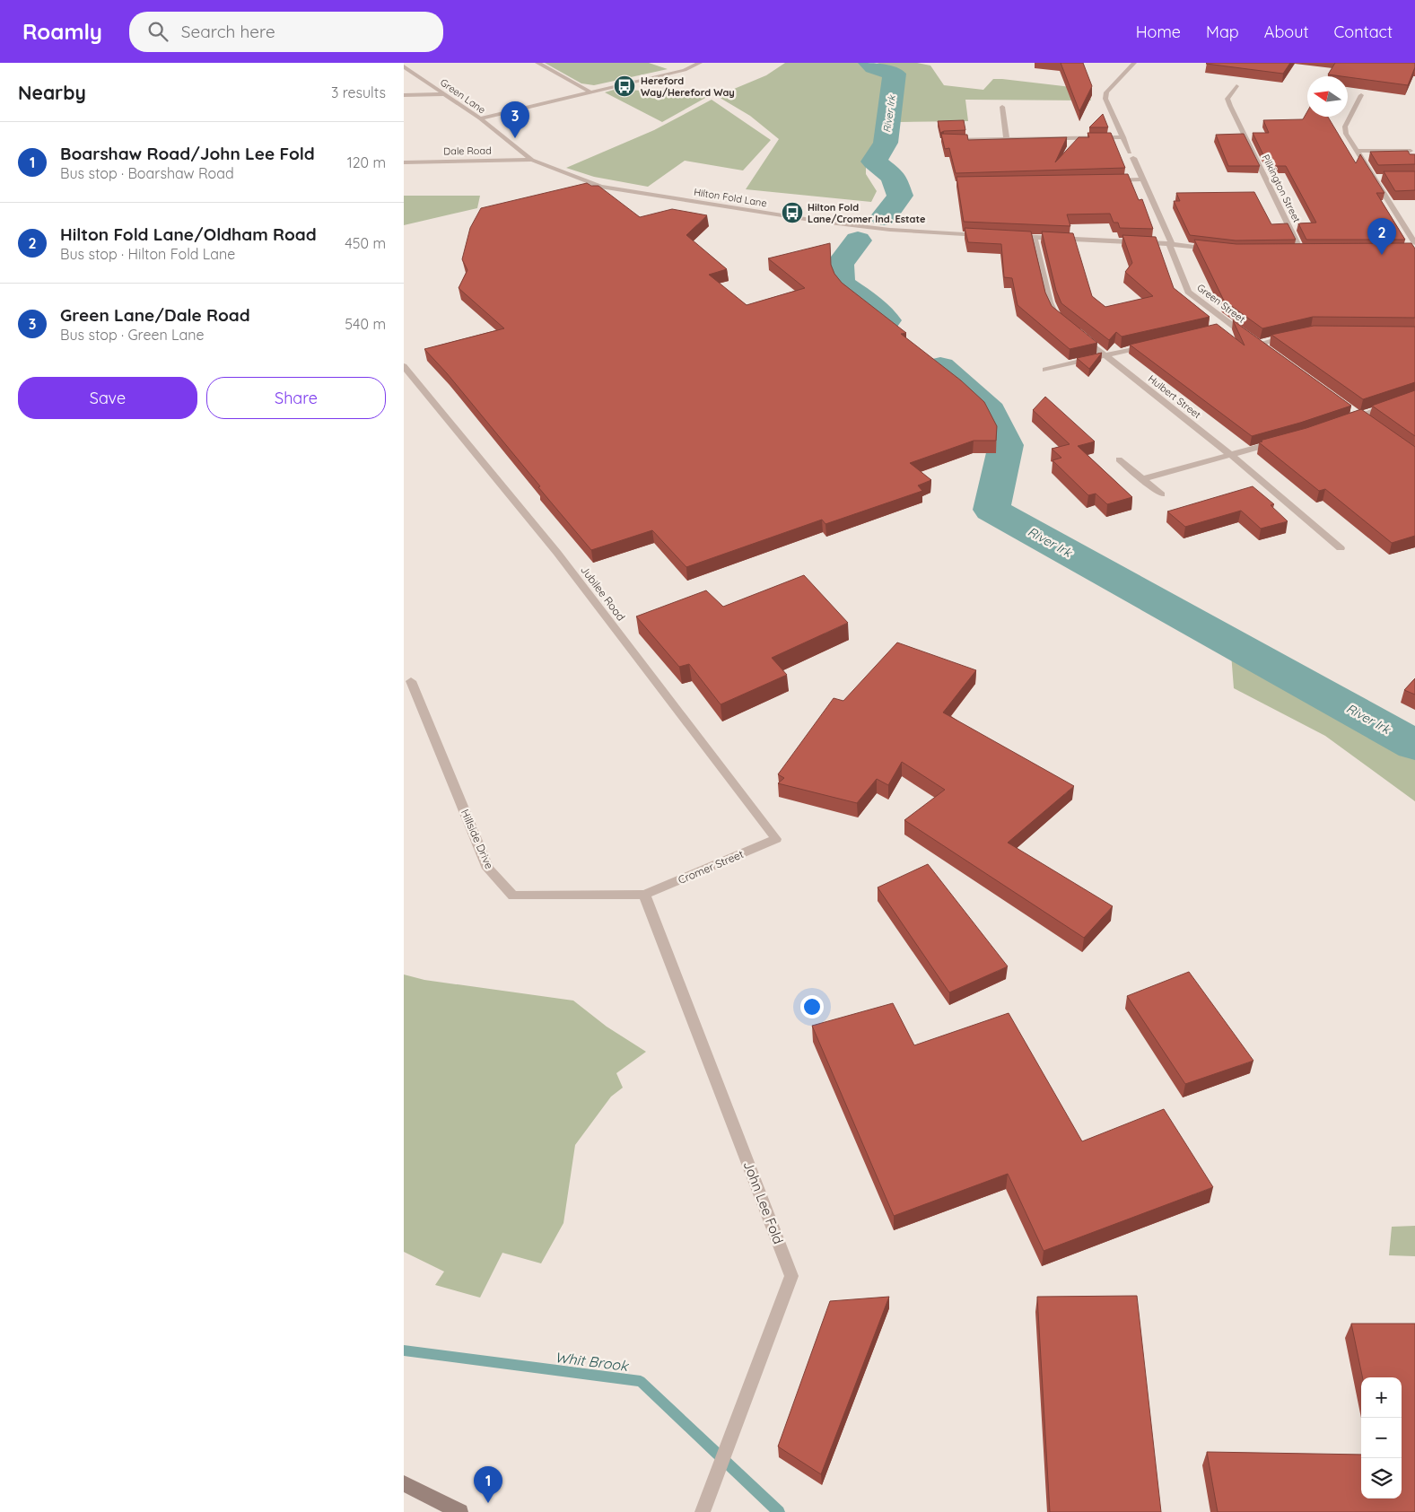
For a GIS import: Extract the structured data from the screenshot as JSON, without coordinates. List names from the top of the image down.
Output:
{
  "streets": {
    "street": [
      "Green Lane",
      "Dale Road",
      "Pilkington Street",
      "Hilton Fold Lane",
      "Green Street",
      "Hulbert Street",
      "Jubilee Road",
      "Hillside Drive",
      "Cromer Street",
      "John Lee Fold"
    ]
  },
  "crossings": [
    ["Green Lane", "Dale Road"],
    ["Green Lane", "Hilton Fold Lane"],
    ["Dale Road", "Hilton Fold Lane"],
    ["Jubilee Road", "Cromer Street"],
    ["Hillside Drive", "Cromer Street"],
    ["Hillside Drive", "John Lee Fold"],
    ["Cromer Street", "John Lee Fold"]
  ],
  "water": ["River Irk", "Whit Brook"],
  "places": {
    "bus stop": ["Hereford Way/Hereford Way", "Hilton Fold Lane/Cromer Ind. Estate"]
  },
  "north": "left",
  "page": {
    "header": "Roamly",
    "search": "Search here",
    "nav": [
      "Home",
      "Map",
      "About",
      "Contact"
    ],
    "heading": ["Nearby", "3 results"],
    "pins": ["3", "2", "1"],
    "list": [
      {
        "mark": "1",
        "name": "Boarshaw Road/John Lee Fold",
        "note": "Bus stop · Boarshaw Road",
        "value": "120 m"
      },
      {
        "mark": "2",
        "name": "Hilton Fold Lane/Oldham Road",
        "note": "Bus stop · Hilton Fold Lane",
        "value": "450 m"
      },
      {
        "mark": "3",
        "name": "Green Lane/Dale Road",
        "note": "Bus stop · Green Lane",
        "value": "540 m"
      }
    ],
    "buttons": ["Save", "Share"],
    "map_buttons": ["+", "−"]
  }
}
